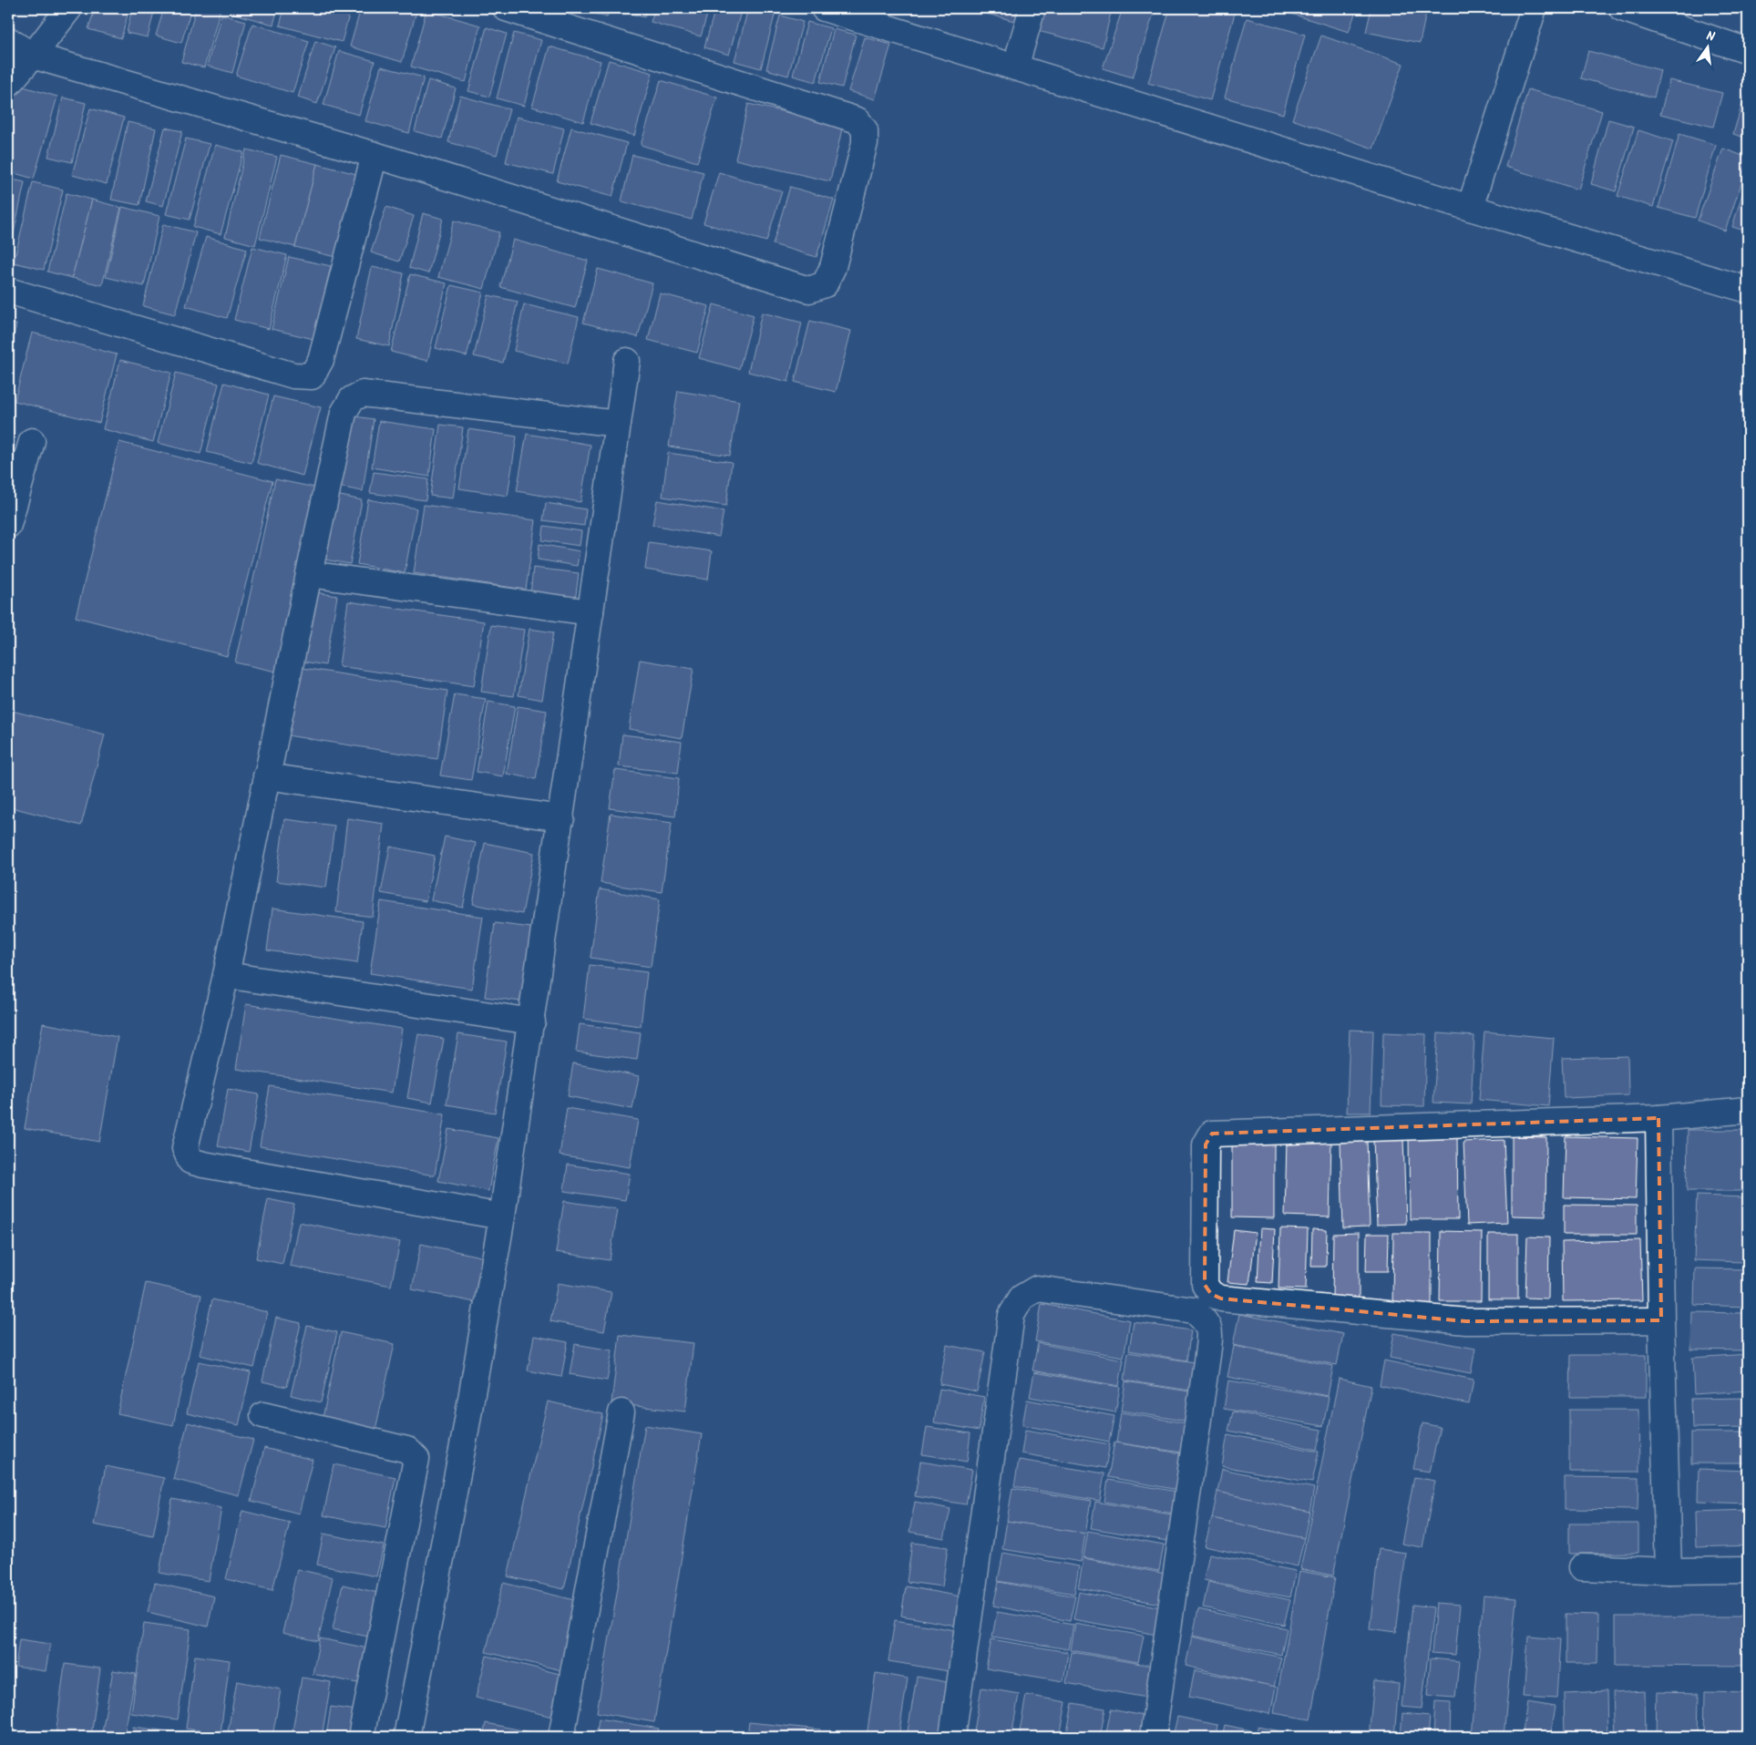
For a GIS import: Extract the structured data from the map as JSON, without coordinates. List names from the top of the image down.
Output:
{
  "north": "top"
}
